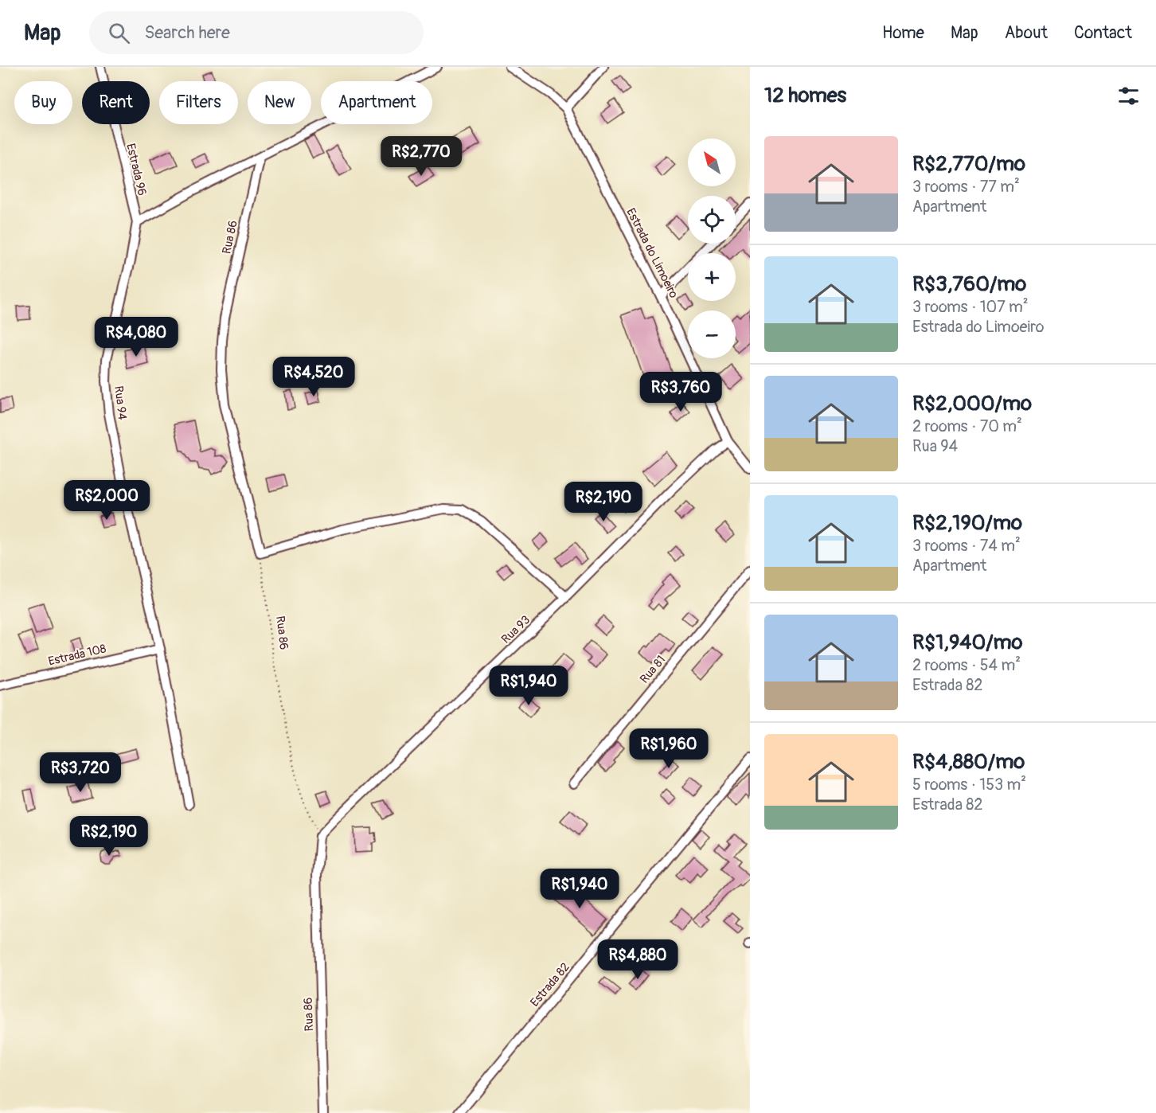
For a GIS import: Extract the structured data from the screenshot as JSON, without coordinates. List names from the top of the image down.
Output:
{
  "streets": {
    "street": [
      "Estrada 96",
      "Rua 86",
      "Estrada do Limoeiro",
      "Rua 94",
      "Rua 93",
      "Estrada 108",
      "Rua 81",
      "Estrada 82"
    ]
  },
  "crossings": [
    ["Estrada 96", "Rua 94"],
    ["Rua 86", "Rua 93"],
    ["Estrada do Limoeiro", "Rua 93"],
    ["Rua 94", "Estrada 108"]
  ],
  "north": "top left",
  "page": {
    "header": "Map",
    "search": "Search here",
    "nav": [
      "Home",
      "Map",
      "About",
      "Contact"
    ],
    "heading": "12 homes",
    "chip": [
      "Buy",
      "Rent",
      "Filters",
      "New",
      "Apartment"
    ],
    "list": [
      {
        "name": "R$2,770/mo",
        "note": "3 rooms · 77 m² · Apartment"
      },
      {
        "name": "R$3,760/mo",
        "note": "3 rooms · 107 m² · Estrada do Limoeiro"
      },
      {
        "name": "R$2,000/mo",
        "note": "2 rooms · 70 m² · Rua 94"
      },
      {
        "name": "R$2,190/mo",
        "note": "3 rooms · 74 m² · Apartment"
      },
      {
        "name": "R$1,940/mo",
        "note": "2 rooms · 54 m² · Estrada 82"
      },
      {
        "name": "R$4,880/mo",
        "note": "5 rooms · 153 m² · Estrada 82"
      }
    ],
    "price": [
      "R$2,770",
      "R$4,080",
      "R$4,520",
      "R$3,760",
      "R$2,000",
      "R$2,190",
      "R$1,940",
      "R$1,960",
      "R$3,720",
      "R$2,190",
      "R$1,940",
      "R$4,880"
    ],
    "map_buttons": ["+", "−"]
  }
}
